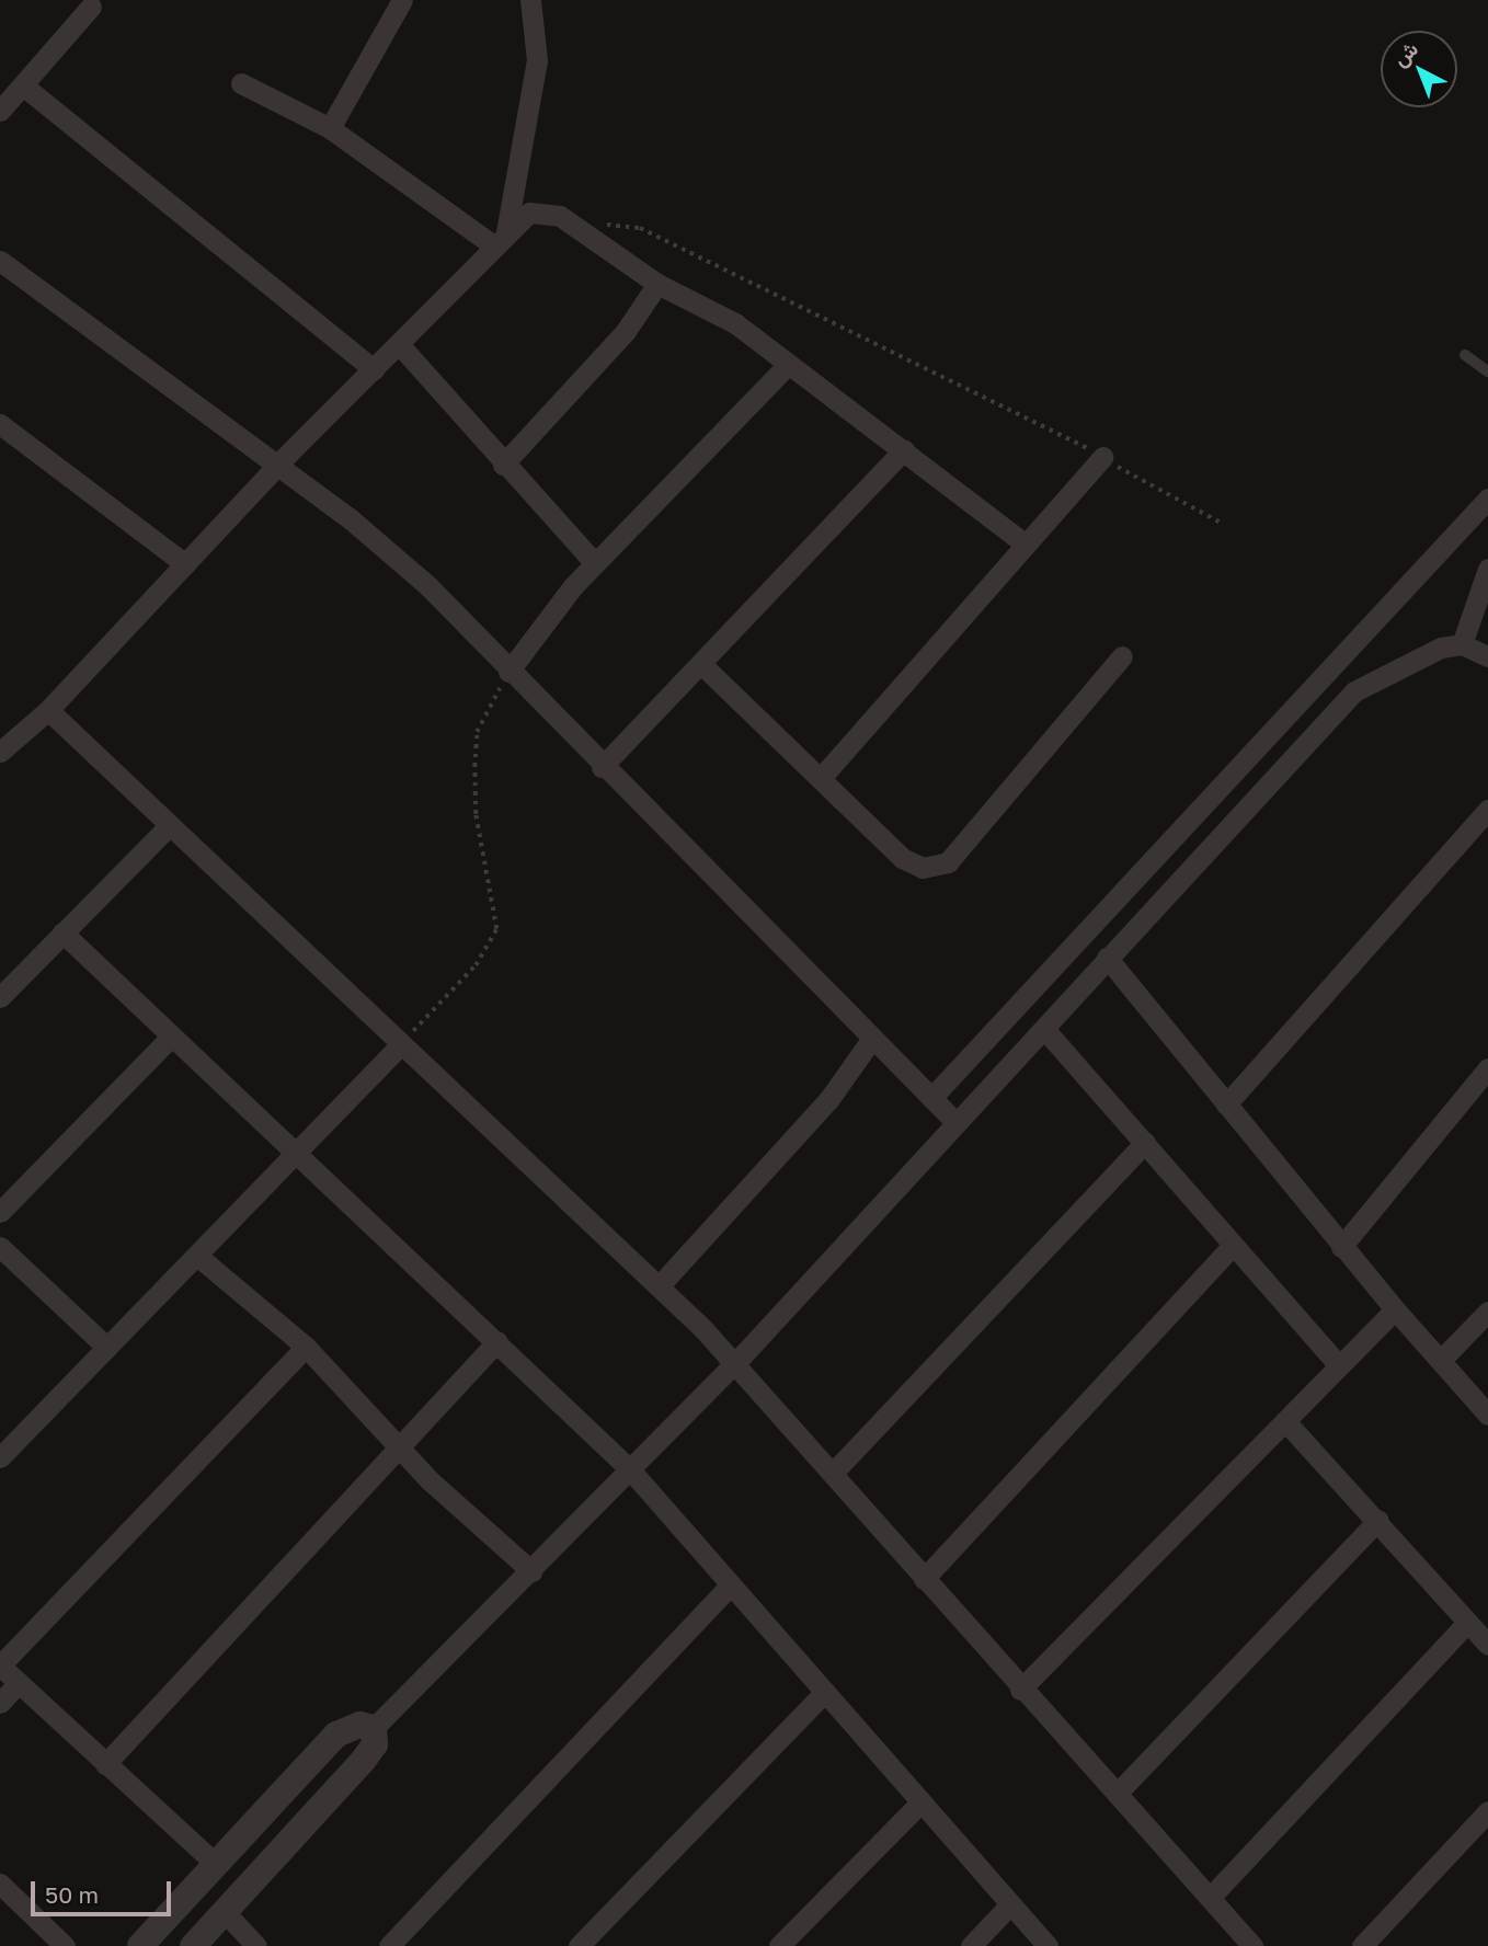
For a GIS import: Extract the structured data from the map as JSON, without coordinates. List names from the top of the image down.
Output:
{
  "scale_bar": "50 m",
  "north": "top left"
}
